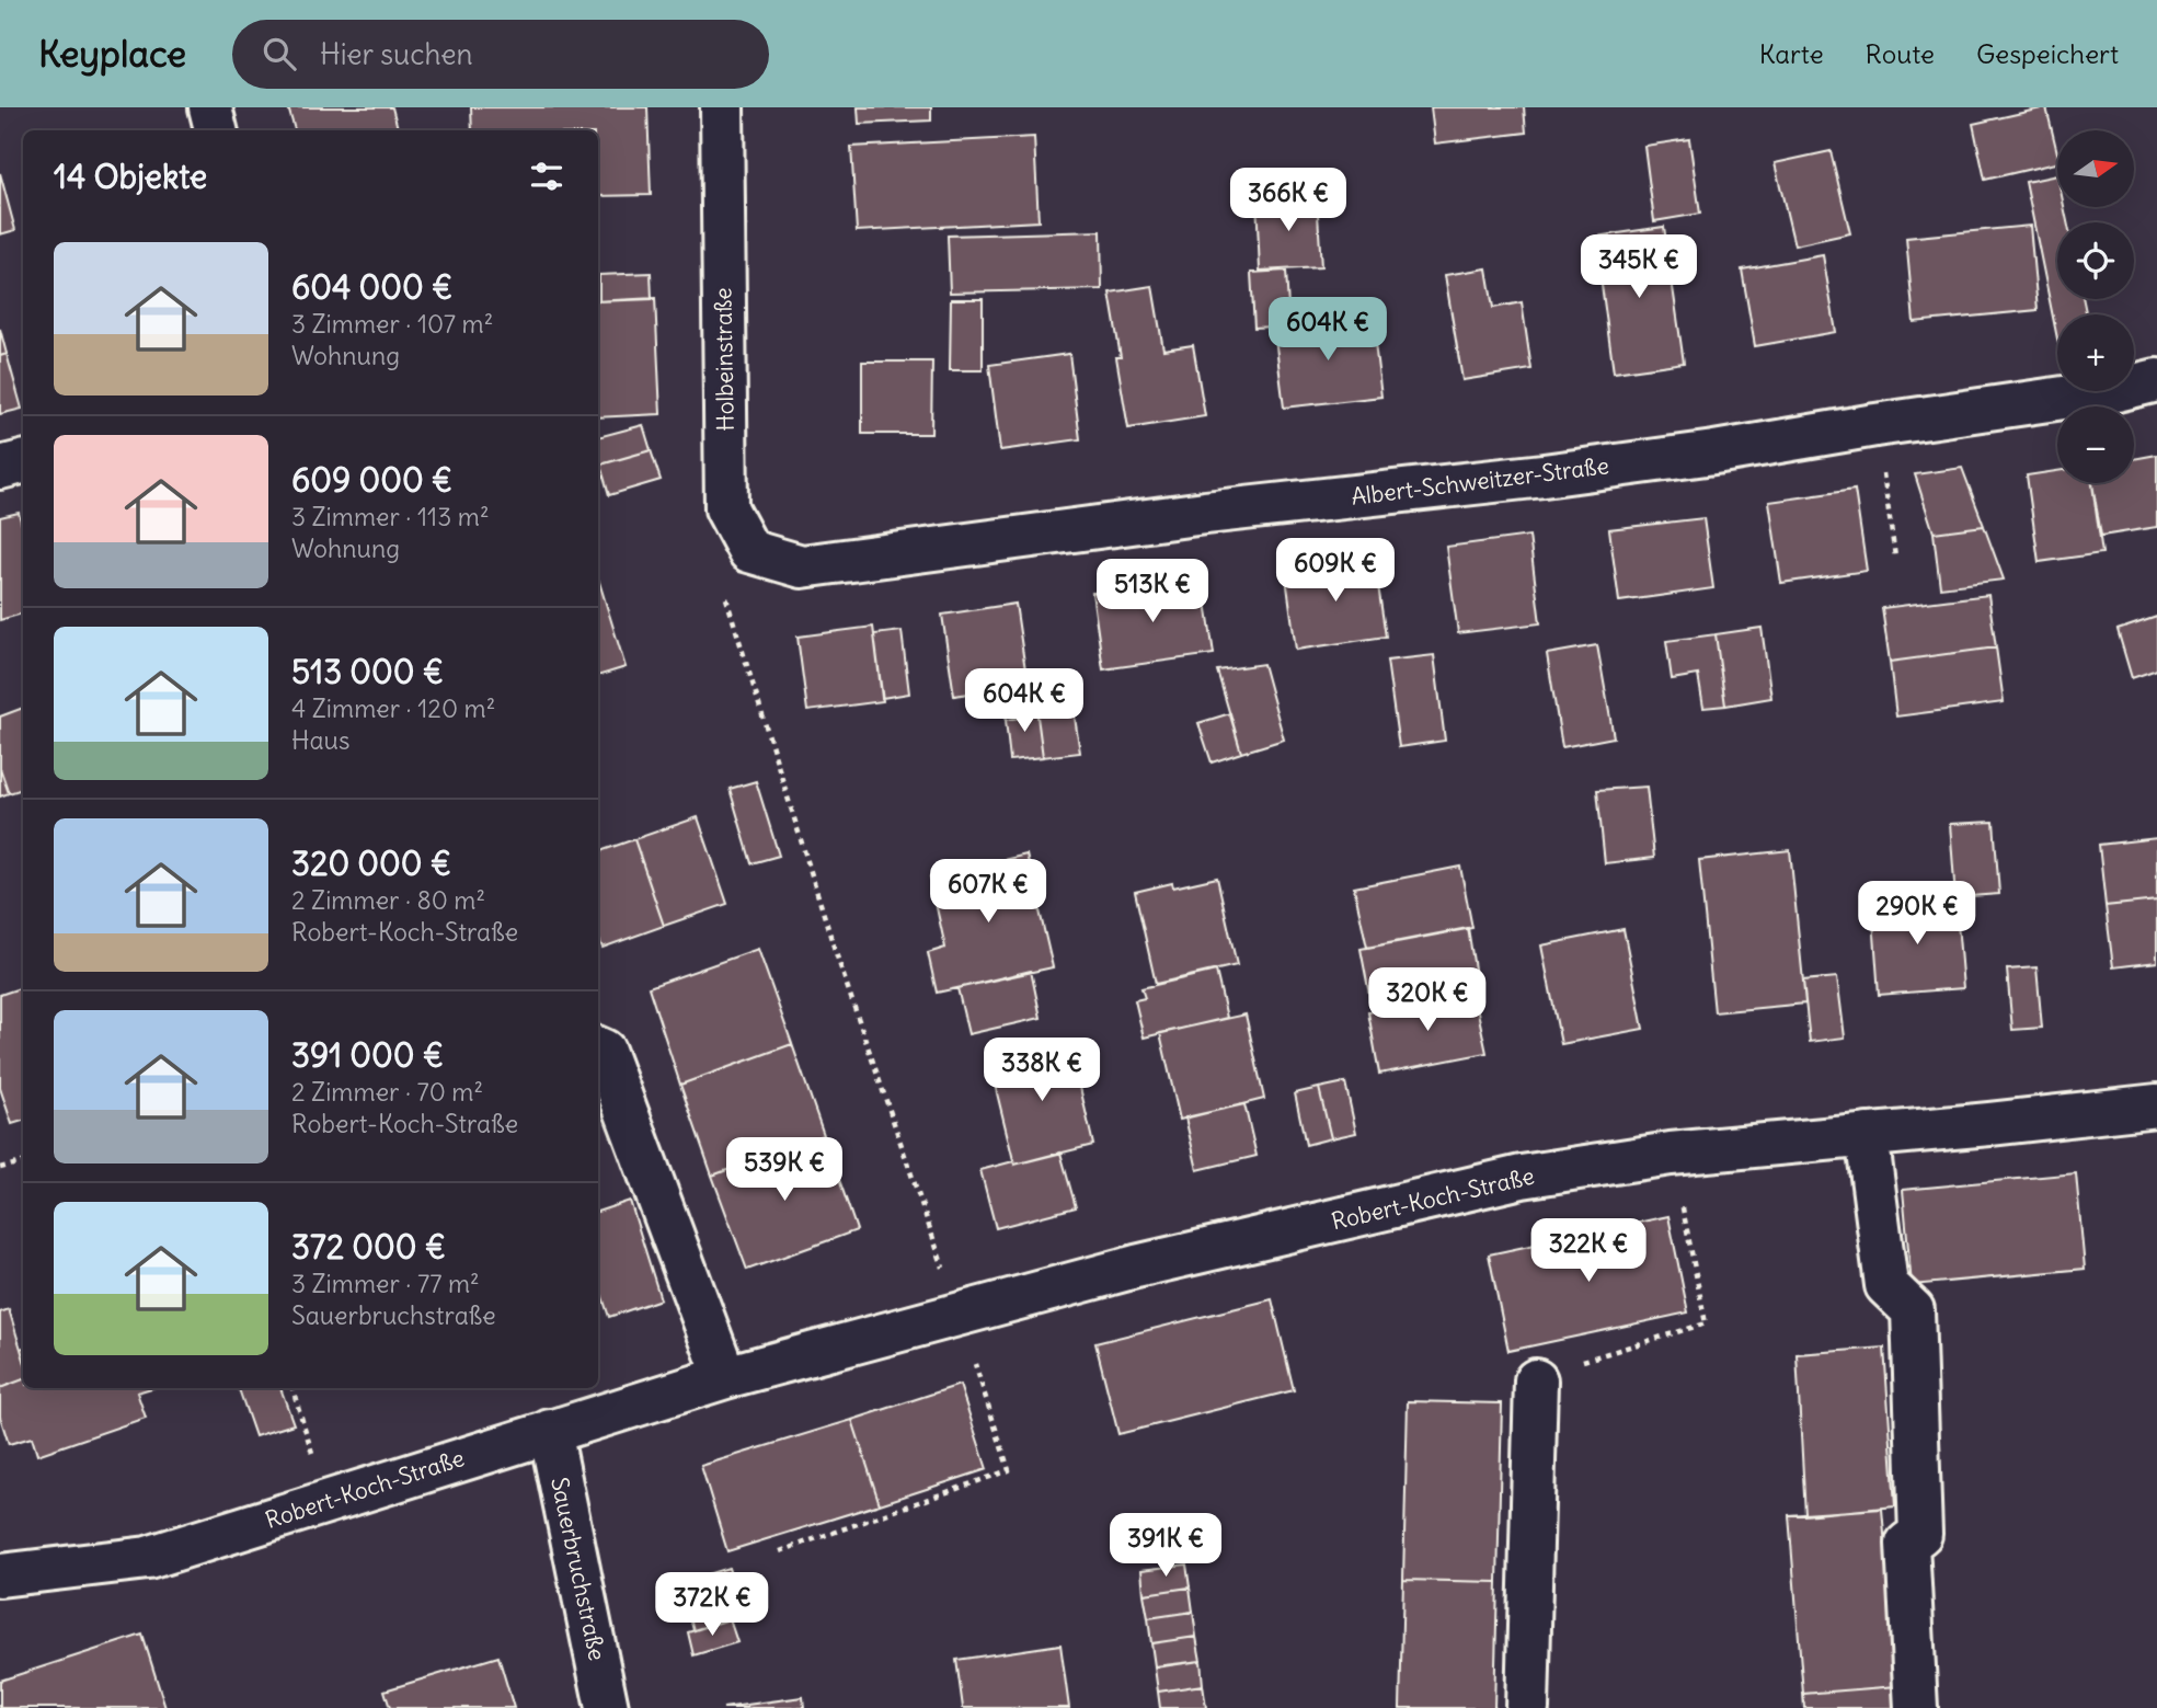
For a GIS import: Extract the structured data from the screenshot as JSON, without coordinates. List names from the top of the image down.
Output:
{
  "streets": {
    "street": [
      "Holbeinstraße",
      "Albert-Schweitzer-Straße",
      "Robert-Koch-Straße",
      "Sauerbruchstraße"
    ]
  },
  "crossings": [
    ["Holbeinstraße", "Albert-Schweitzer-Straße"],
    ["Robert-Koch-Straße", "Sauerbruchstraße"]
  ],
  "north": "right",
  "page": {
    "header": "Keyplace",
    "search": "Hier suchen",
    "nav": ["Karte", "Route", "Gespeichert"],
    "map_buttons": ["+", "−"],
    "heading": "14 Objekte",
    "price": [
      "366K €",
      "345K €",
      "604K €",
      "609K €",
      "513K €",
      "604K €",
      "607K €",
      "290K €",
      "320K €",
      "338K €",
      "539K €",
      "322K €",
      "391K €",
      "372K €"
    ],
    "list": [
      {
        "name": "604 000 €",
        "note": "3 Zimmer · 107 m² · Wohnung"
      },
      {
        "name": "609 000 €",
        "note": "3 Zimmer · 113 m² · Wohnung"
      },
      {
        "name": "513 000 €",
        "note": "4 Zimmer · 120 m² · Haus"
      },
      {
        "name": "320 000 €",
        "note": "2 Zimmer · 80 m² · Robert-Koch-Straße"
      },
      {
        "name": "391 000 €",
        "note": "2 Zimmer · 70 m² · Robert-Koch-Straße"
      },
      {
        "name": "372 000 €",
        "note": "3 Zimmer · 77 m² · Sauerbruchstraße"
      }
    ]
  }
}
